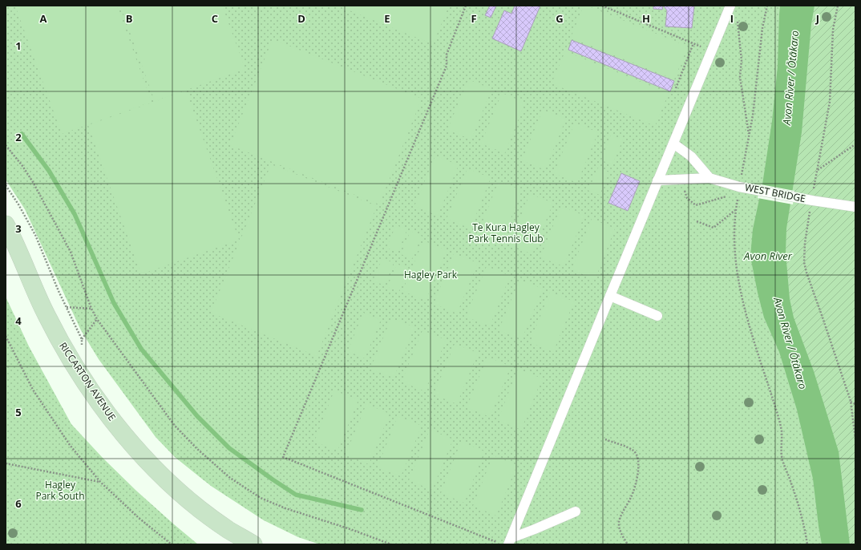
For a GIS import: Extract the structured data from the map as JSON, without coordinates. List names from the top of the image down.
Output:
{
  "streets": {
    "main road": ["RICCARTON AVENUE"],
    "lane": ["WEST BRIDGE"]
  },
  "water": ["Avon River / Ōtākaro", "Avon River"],
  "parks": ["Te Kura Hagley Park Tennis Club", "Hagley Park", "Hagley Park South"],
  "grid": {
    "columns": [
      "A",
      "B",
      "C",
      "D",
      "E",
      "F",
      "G",
      "H",
      "I",
      "J"
    ],
    "rows": [
      "1",
      "2",
      "3",
      "4",
      "5",
      "6"
    ]
  }
}
